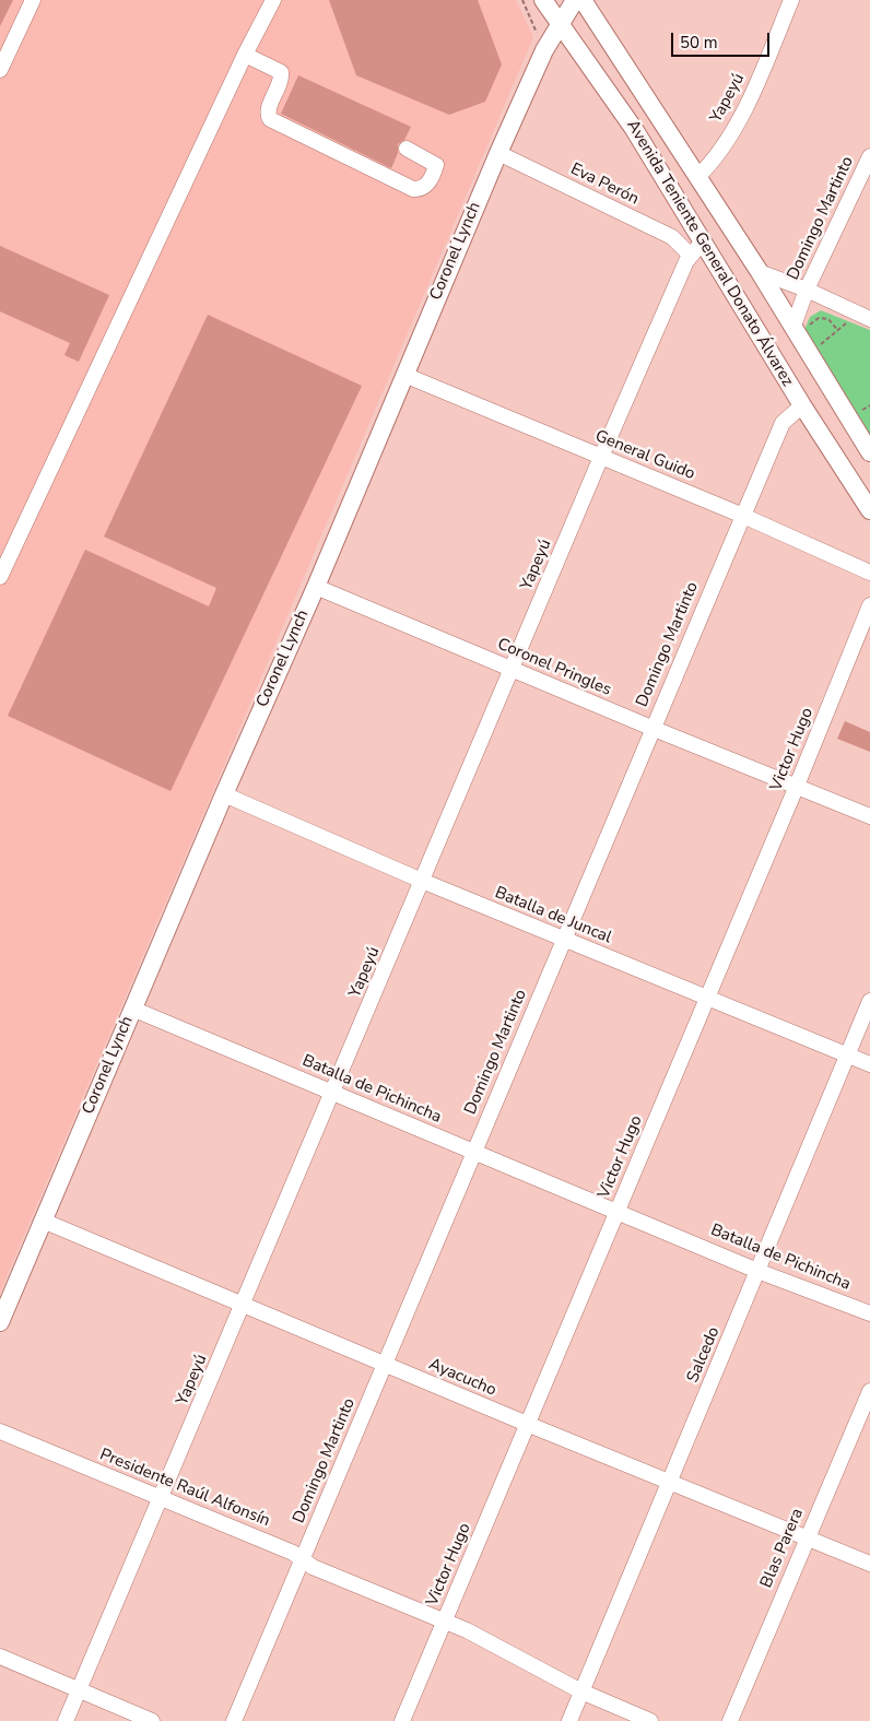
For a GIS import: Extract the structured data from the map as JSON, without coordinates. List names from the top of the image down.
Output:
{
  "streets": {
    "main road": ["Coronel Lynch", "Avenida Teniente General Donato Álvarez"],
    "street": [
      "Yapeyú",
      "Eva Perón",
      "Domingo Martinto",
      "General Guido",
      "Coronel Pringles",
      "Victor Hugo",
      "Batalla de Juncal",
      "Batalla de Pichincha",
      "Salcedo",
      "Ayacucho",
      "Presidente Raúl Alfonsín",
      "Blas Parera"
    ]
  },
  "crossings": [
    ["Yapeyú", "Eva Perón"],
    ["Yapeyú", "Avenida Teniente General Donato Álvarez"],
    ["Yapeyú", "General Guido"],
    ["Yapeyú", "Coronel Pringles"],
    ["Yapeyú", "Batalla de Juncal"],
    ["Yapeyú", "Batalla de Pichincha"],
    ["Yapeyú", "Ayacucho"],
    ["Yapeyú", "Presidente Raúl Alfonsín"],
    ["Eva Perón", "Coronel Lynch"],
    ["Eva Perón", "Avenida Teniente General Donato Álvarez"],
    ["Domingo Martinto", "Avenida Teniente General Donato Álvarez"],
    ["Domingo Martinto", "General Guido"],
    ["Domingo Martinto", "Coronel Pringles"],
    ["Domingo Martinto", "Batalla de Juncal"],
    ["Domingo Martinto", "Batalla de Pichincha"],
    ["Domingo Martinto", "Ayacucho"],
    ["Domingo Martinto", "Presidente Raúl Alfonsín"],
    ["Coronel Lynch", "Avenida Teniente General Donato Álvarez"],
    ["Coronel Lynch", "General Guido"],
    ["Coronel Lynch", "Coronel Pringles"],
    ["Coronel Lynch", "Batalla de Juncal"],
    ["Coronel Lynch", "Batalla de Pichincha"],
    ["Coronel Lynch", "Ayacucho"],
    ["Coronel Pringles", "Victor Hugo"],
    ["Victor Hugo", "Batalla de Juncal"],
    ["Victor Hugo", "Batalla de Pichincha"],
    ["Victor Hugo", "Ayacucho"],
    ["Victor Hugo", "Presidente Raúl Alfonsín"],
    ["Batalla de Juncal", "Salcedo"],
    ["Batalla de Pichincha", "Salcedo"],
    ["Salcedo", "Ayacucho"],
    ["Salcedo", "Presidente Raúl Alfonsín"],
    ["Ayacucho", "Blas Parera"]
  ],
  "scale_bar": "50 m"
}
